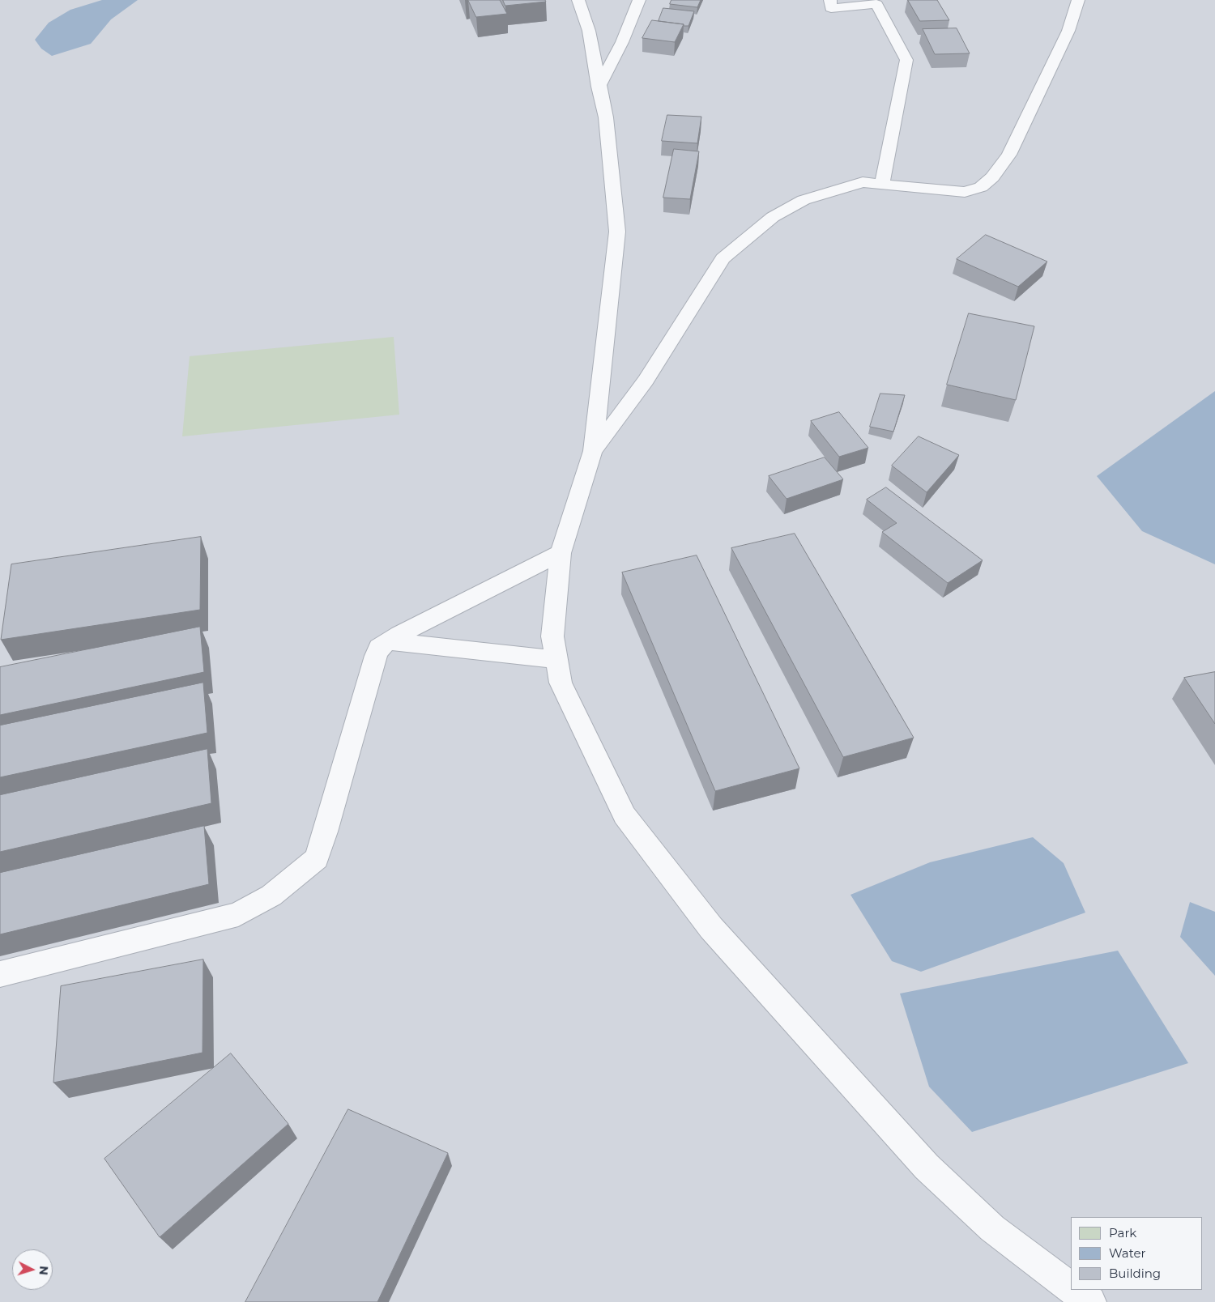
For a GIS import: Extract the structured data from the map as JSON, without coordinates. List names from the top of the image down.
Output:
{
  "legend": ["Park", "Water", "Building"],
  "north": "right"
}
